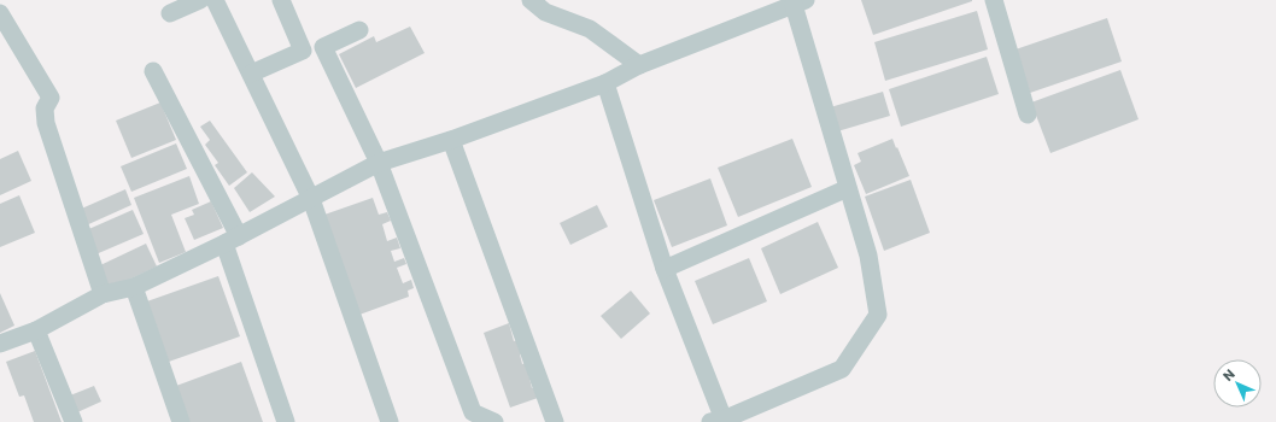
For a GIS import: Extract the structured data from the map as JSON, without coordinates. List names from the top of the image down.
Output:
{
  "north": "top left"
}
